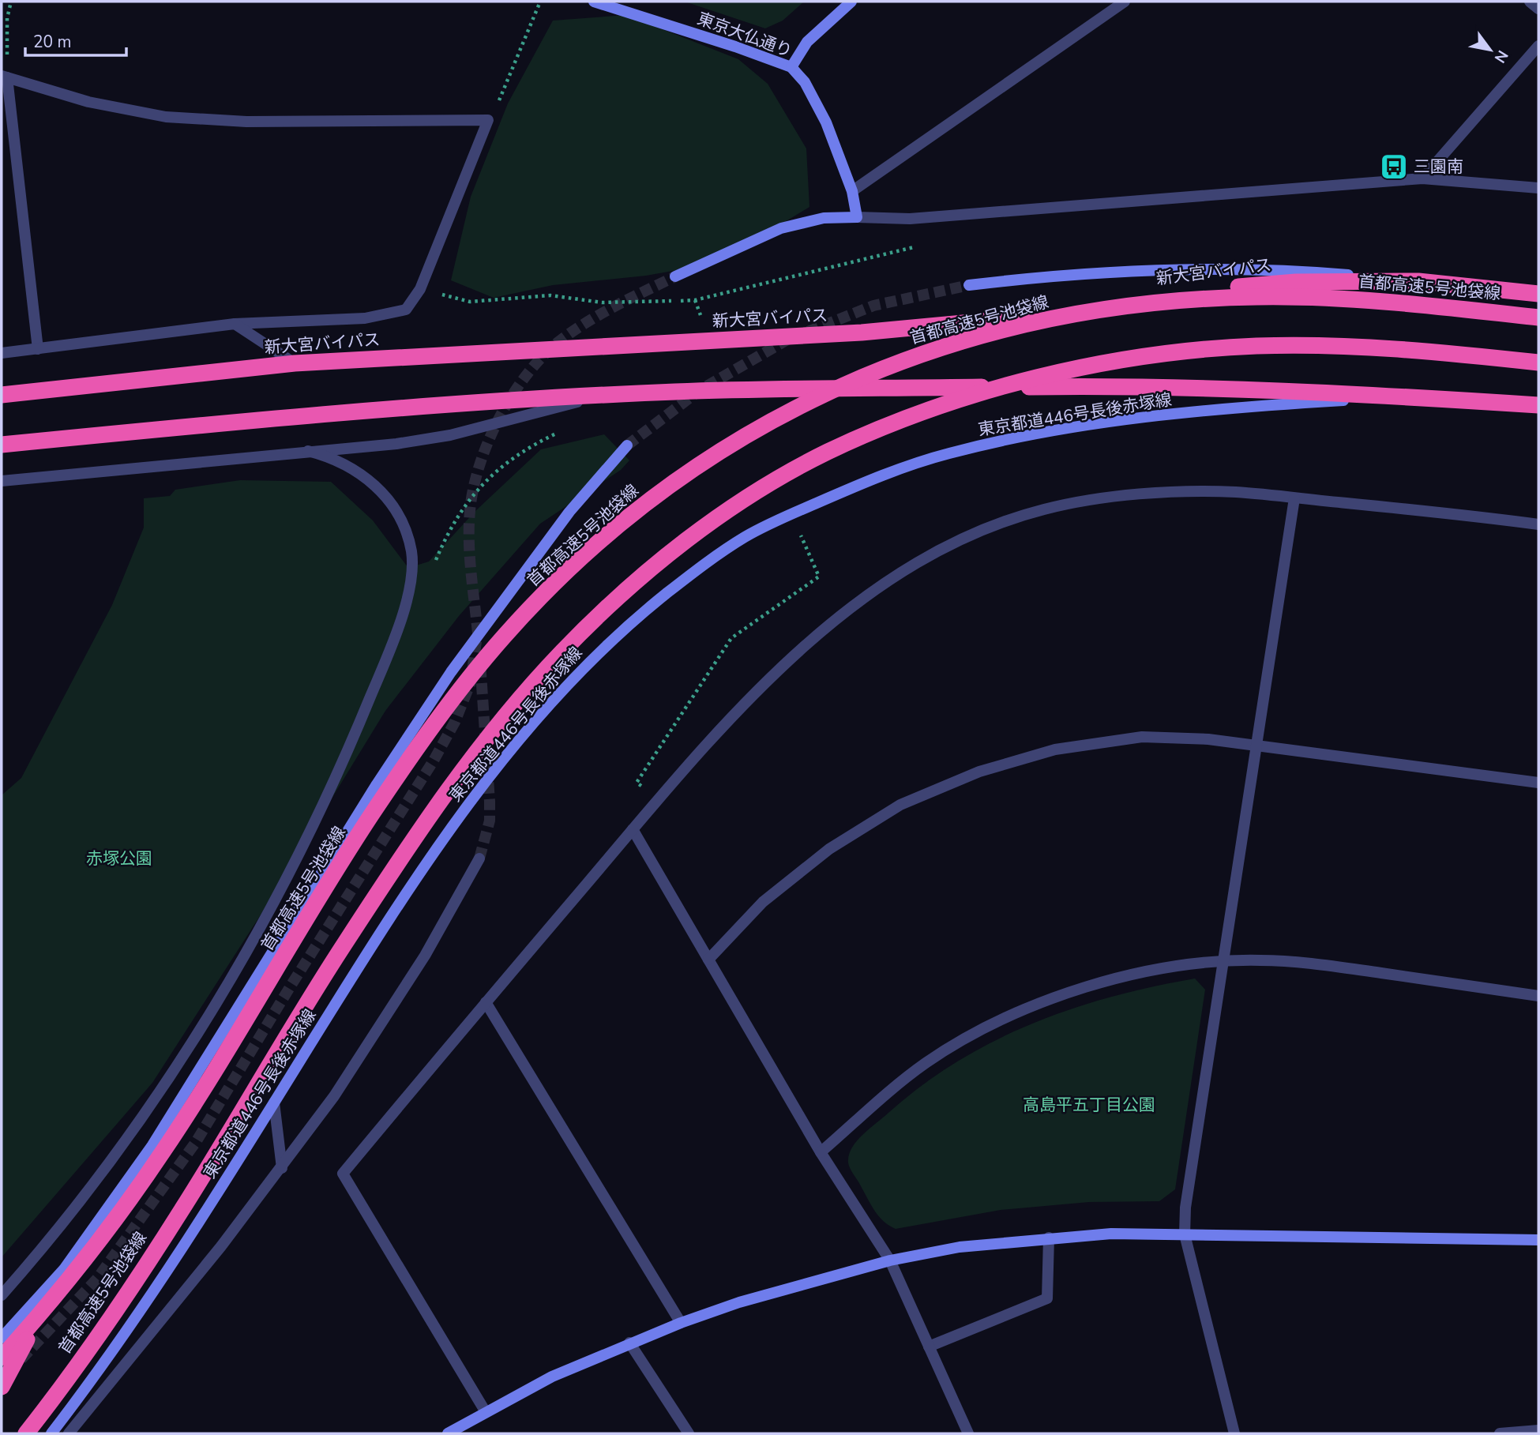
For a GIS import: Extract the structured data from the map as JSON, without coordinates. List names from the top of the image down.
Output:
{
  "streets": {
    "highway": ["新大宮バイパス", "首都高速5号池袋線"],
    "main road": ["東京大仏通り", "東京都道446号長後赤塚線"]
  },
  "parks": ["赤塚公園", "高島平五丁目公園"],
  "places": {
    "bus stop": ["三園南"]
  },
  "scale_bar": "20 m",
  "north": "bottom right"
}
